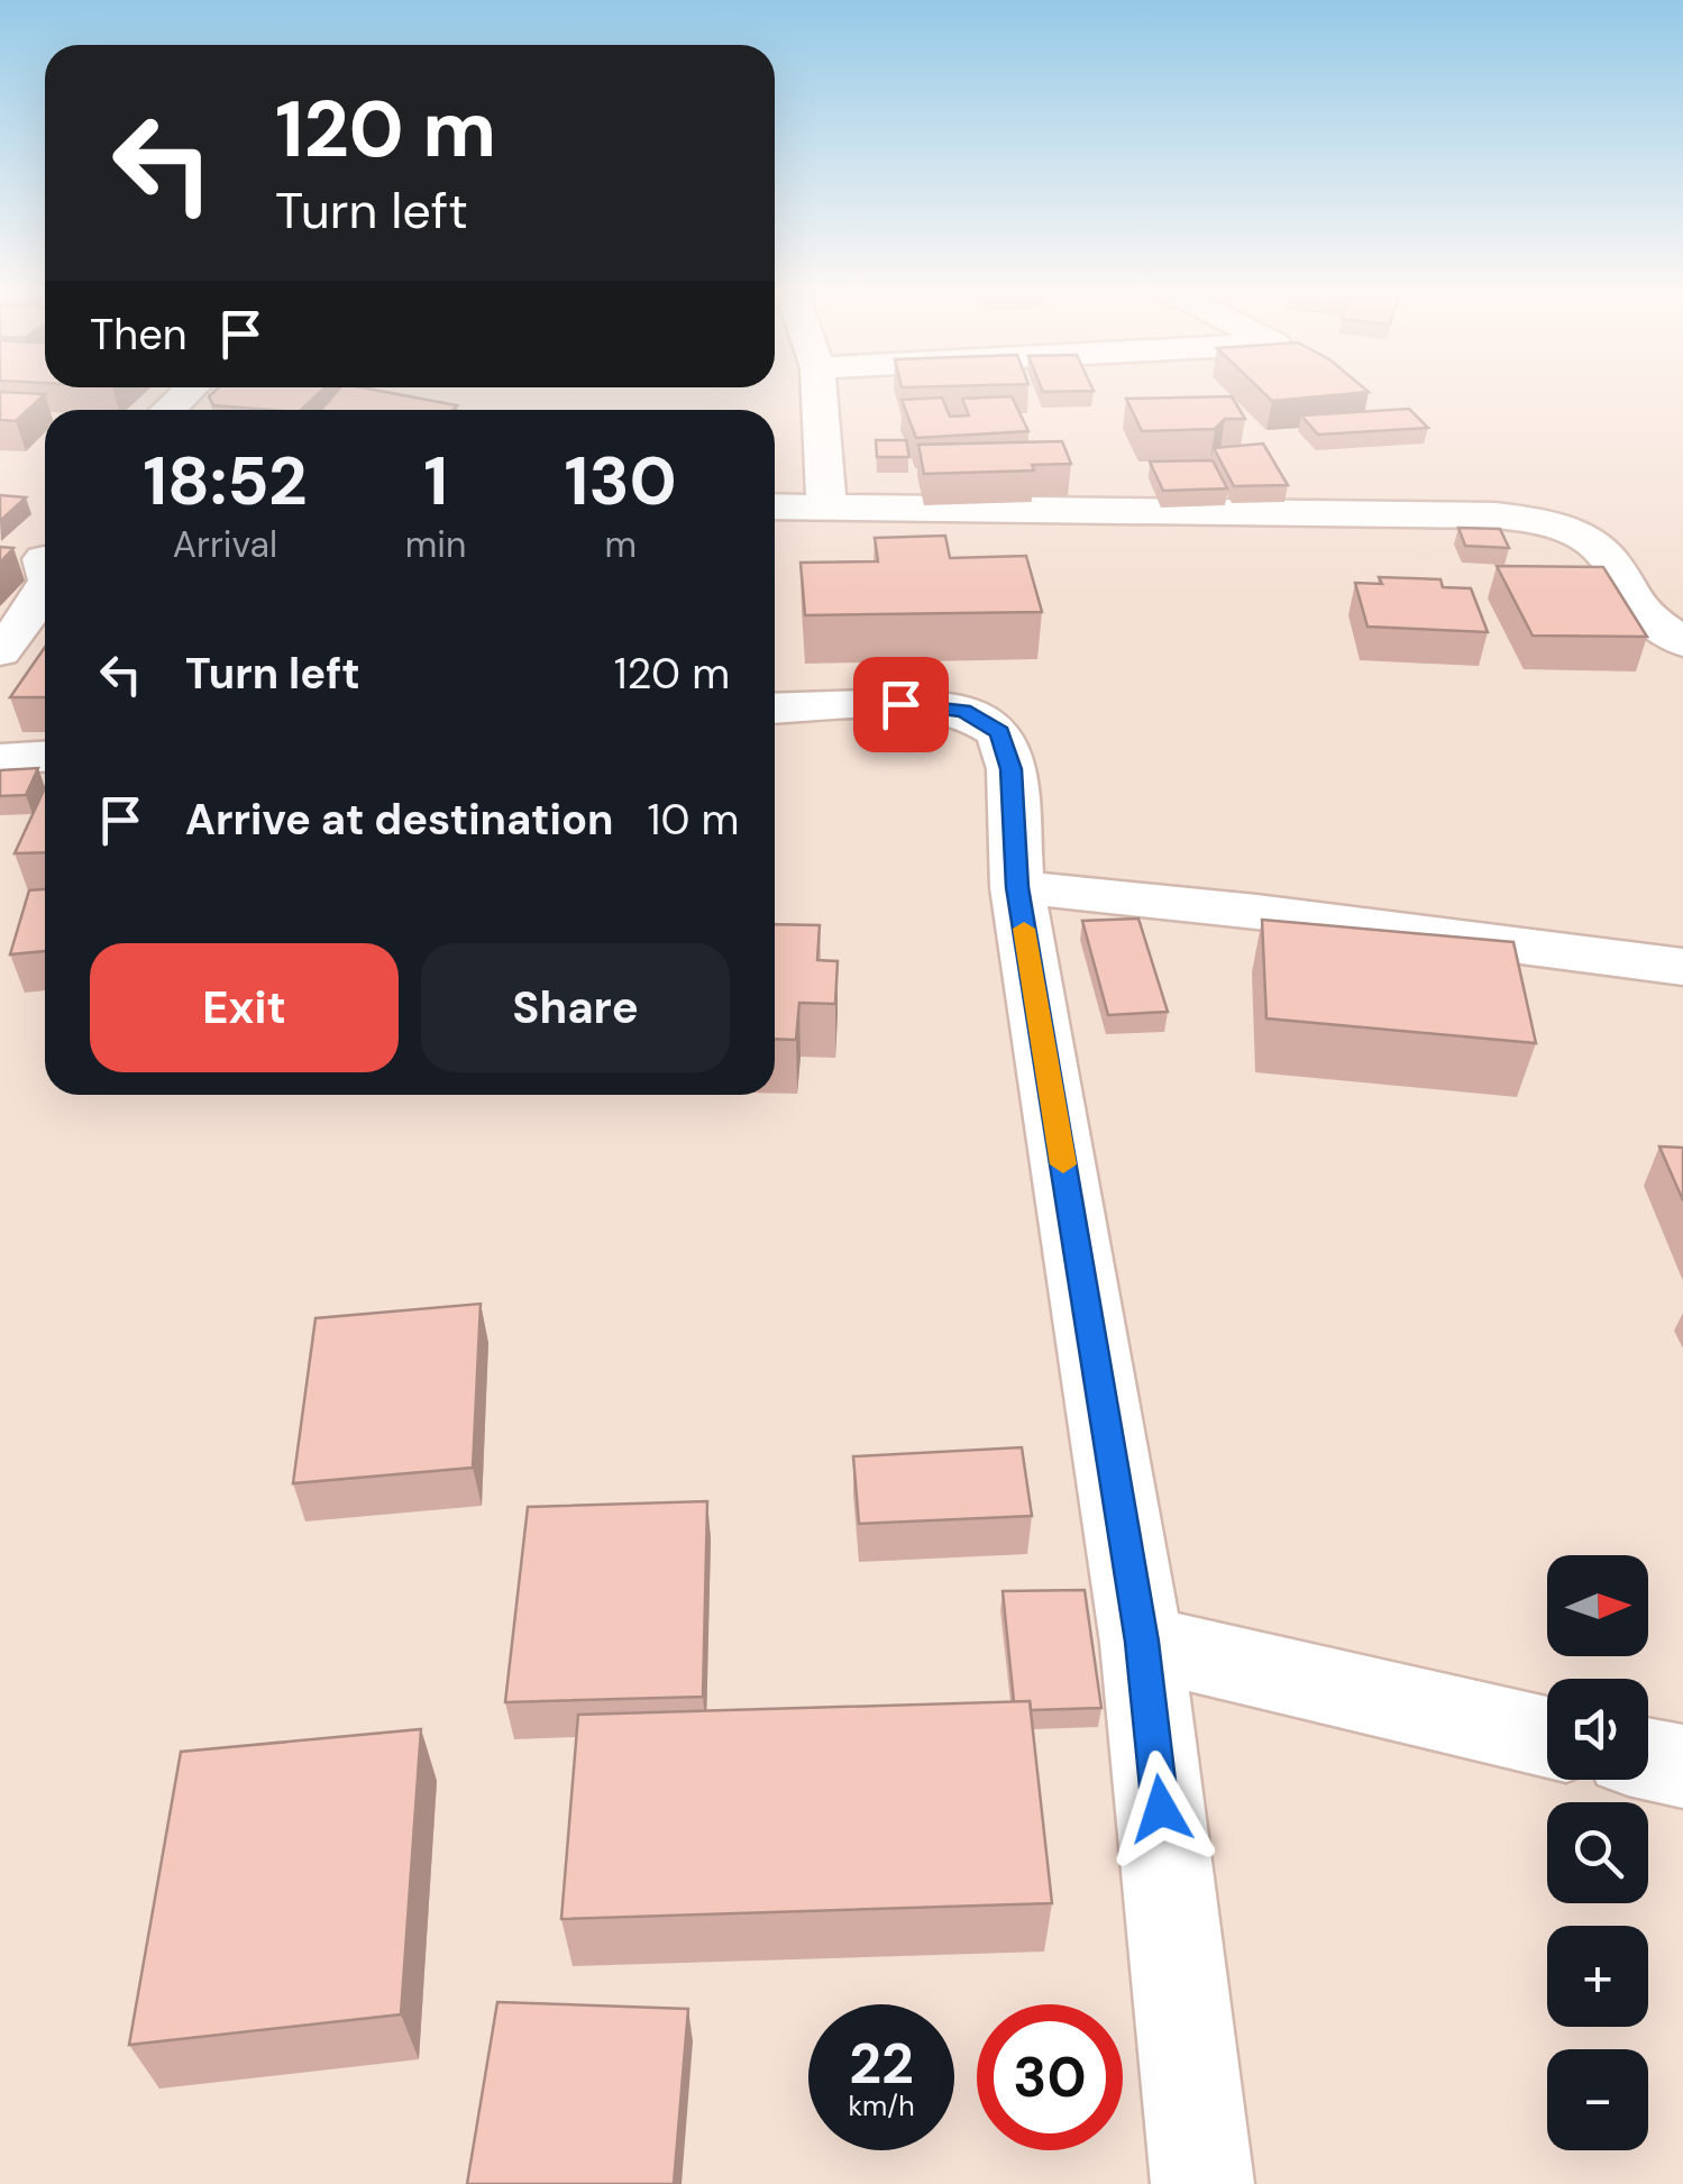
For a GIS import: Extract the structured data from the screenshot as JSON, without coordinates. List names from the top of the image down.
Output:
{
  "north": "right",
  "page": {
    "turn": ["120 m", "Turn left"],
    "then": "Then",
    "eta": [
      "18:52",
      "Arrival",
      "1",
      "min",
      "130",
      "m"
    ],
    "list": [
      {
        "name": "Turn left",
        "value": "120 m"
      },
      {
        "name": "Arrive at destination",
        "value": "10 m"
      }
    ],
    "buttons": ["Exit", "Share"],
    "map_buttons": ["+", "−"],
    "speed": "22 km/h",
    "limit": "30"
  }
}
